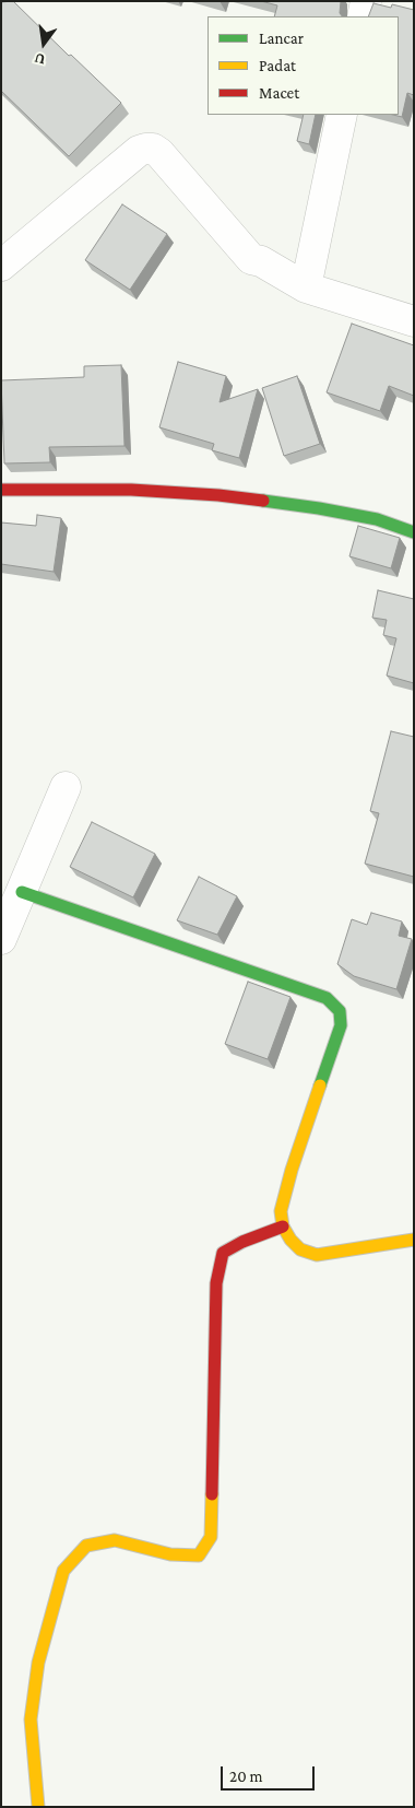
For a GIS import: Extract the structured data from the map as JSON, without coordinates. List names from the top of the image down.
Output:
{
  "legend": ["Lancar", "Padat", "Macet"],
  "scale_bar": "20 m",
  "north": "bottom"
}
